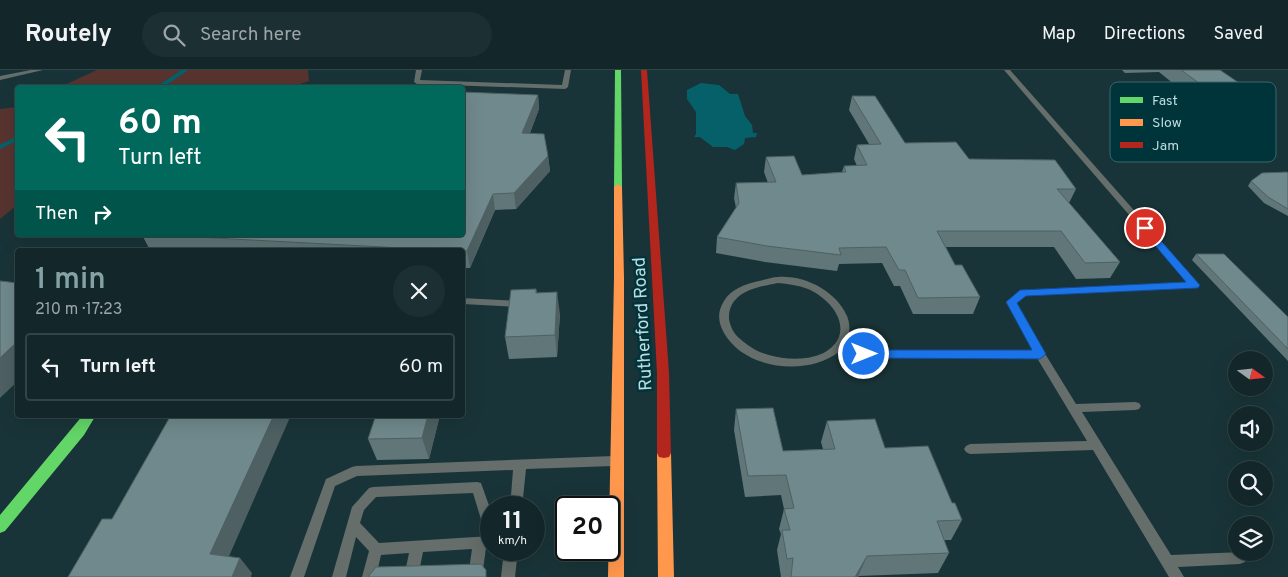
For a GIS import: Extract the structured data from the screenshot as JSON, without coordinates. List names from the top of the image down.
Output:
{
  "streets": {
    "main road": ["Rutherford Road"]
  },
  "legend": ["Fast", "Slow", "Jam"],
  "north": "right",
  "page": {
    "header": "Routely",
    "search": "Search here",
    "nav": ["Map", "Directions", "Saved"],
    "turn": ["60 m", "Turn left"],
    "then": "Then",
    "heading": ["1 min", "210 m · 17:23"],
    "list": [
      {
        "name": "Turn left",
        "value": "60 m"
      }
    ],
    "speed": "11 km/h",
    "limit": "20"
  }
}
